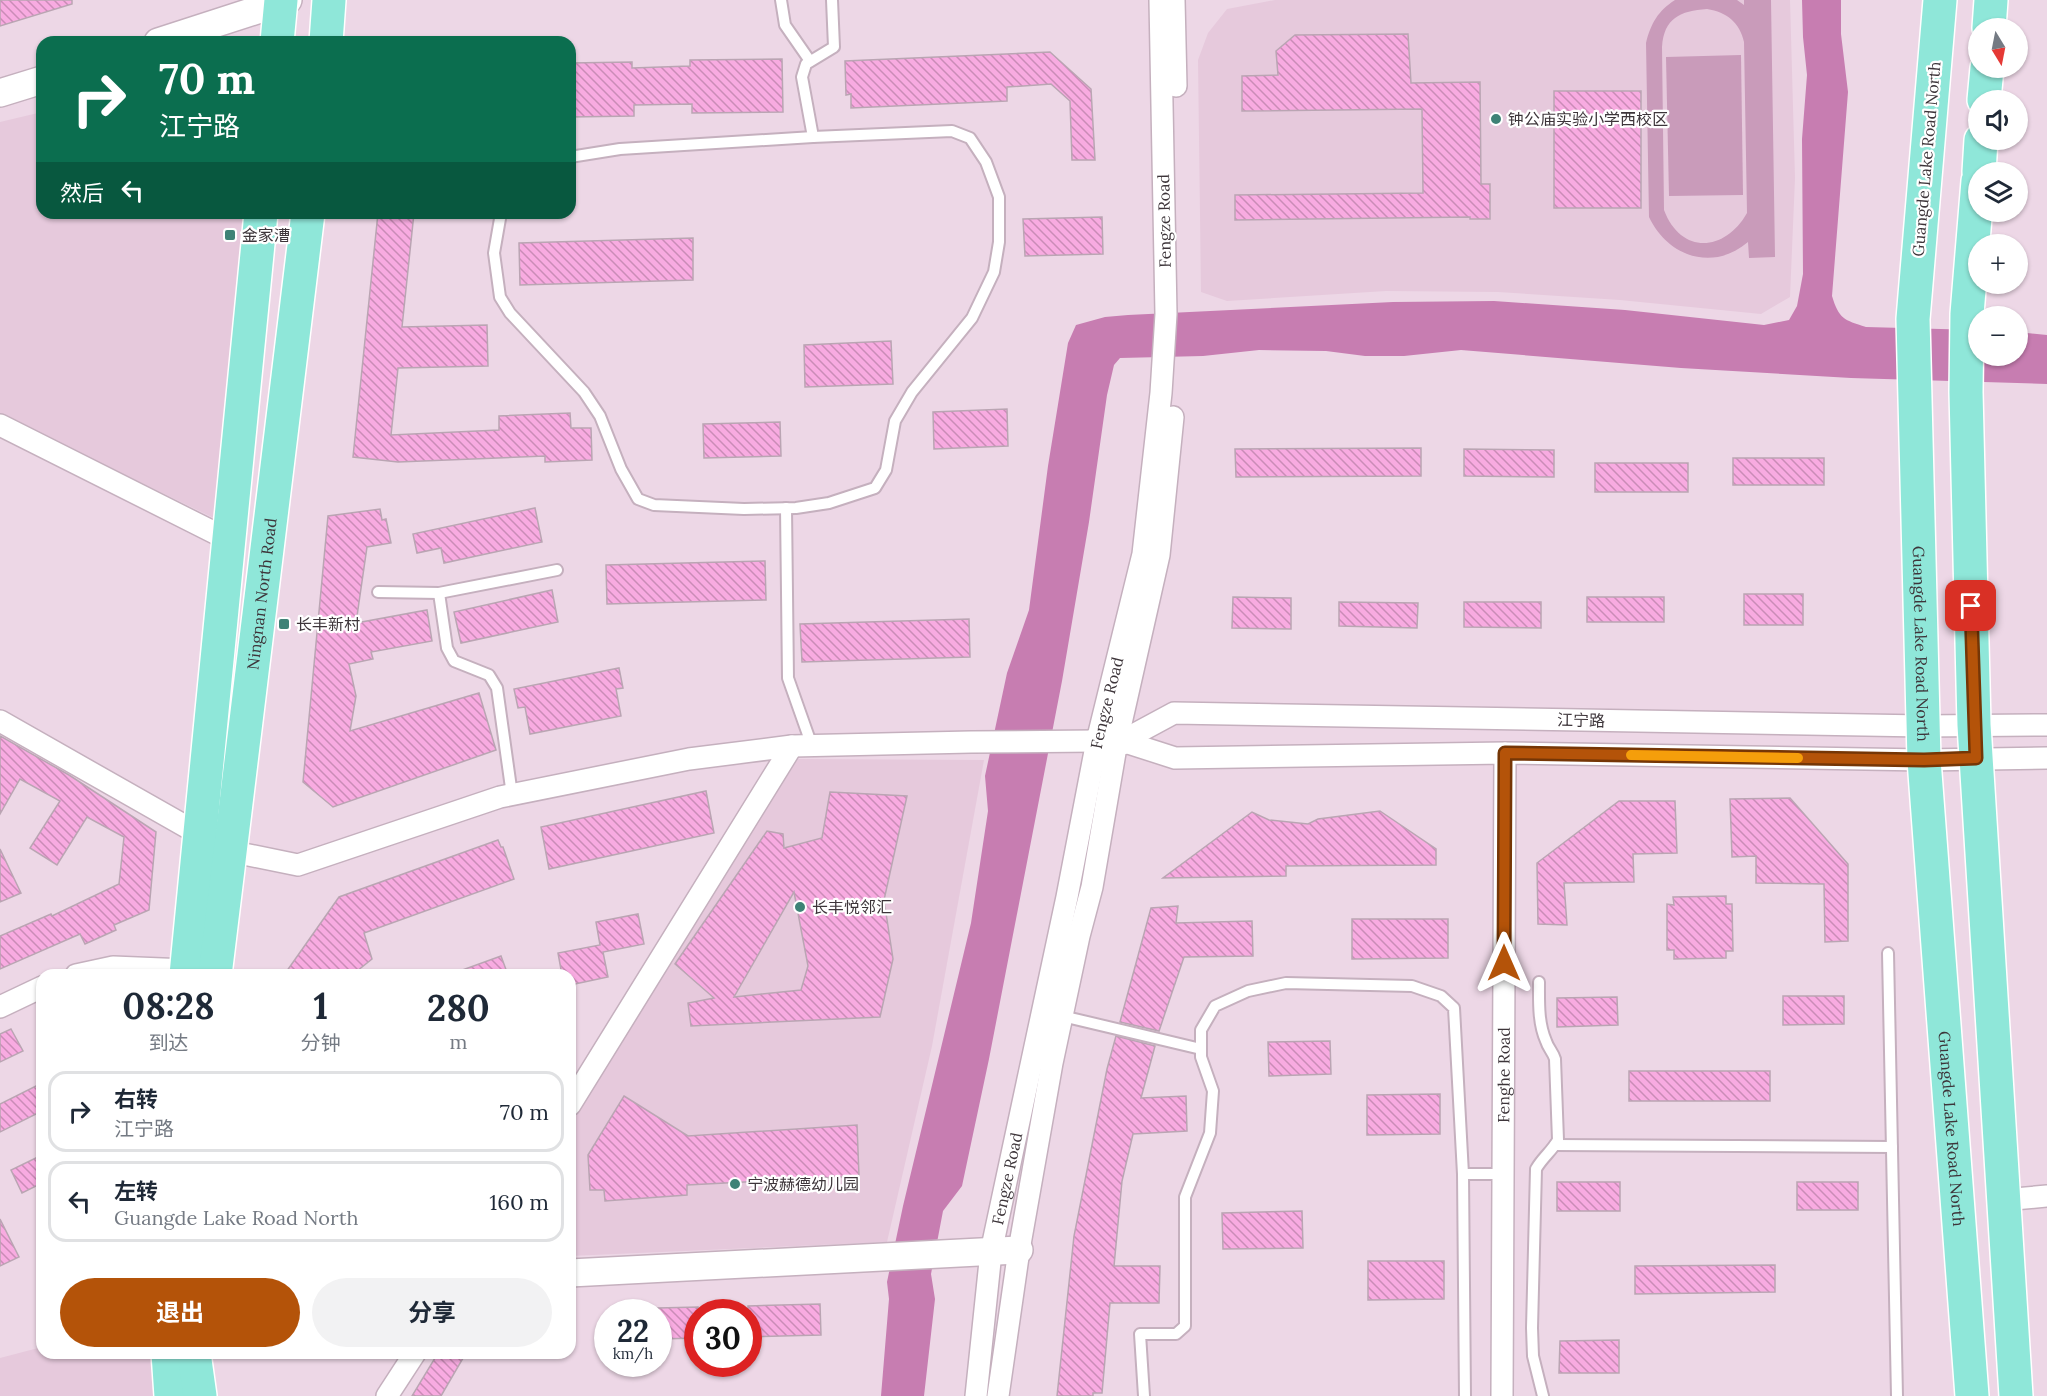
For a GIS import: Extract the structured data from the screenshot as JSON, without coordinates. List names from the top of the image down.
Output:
{
  "streets": {
    "main road": ["Guangde Lake Road North", "Ningnan North Road"],
    "street": ["Fengze Road", "江宁路", "Fenghe Road"]
  },
  "crossings": [
    ["Guangde Lake Road North", "江宁路"],
    ["Fengze Road", "江宁路"]
  ],
  "places": {
    "other": ["钟公庙实验小学西校区", "长丰悦邻汇", "宁波赫德幼儿园"],
    "transit": ["金家漕", "长丰新村"]
  },
  "north": "bottom",
  "page": {
    "map_buttons": ["+", "−"],
    "turn": ["70 m", "江宁路"],
    "then": "然后",
    "eta": [
      "08:28",
      "到达",
      "1",
      "分钟",
      "280",
      "m"
    ],
    "list": [
      {
        "name": "右转",
        "note": "江宁路",
        "value": "70 m"
      },
      {
        "name": "左转",
        "note": "Guangde Lake Road North",
        "value": "160 m"
      }
    ],
    "buttons": ["退出", "分享"],
    "speed": "22 km/h",
    "limit": "30"
  }
}
